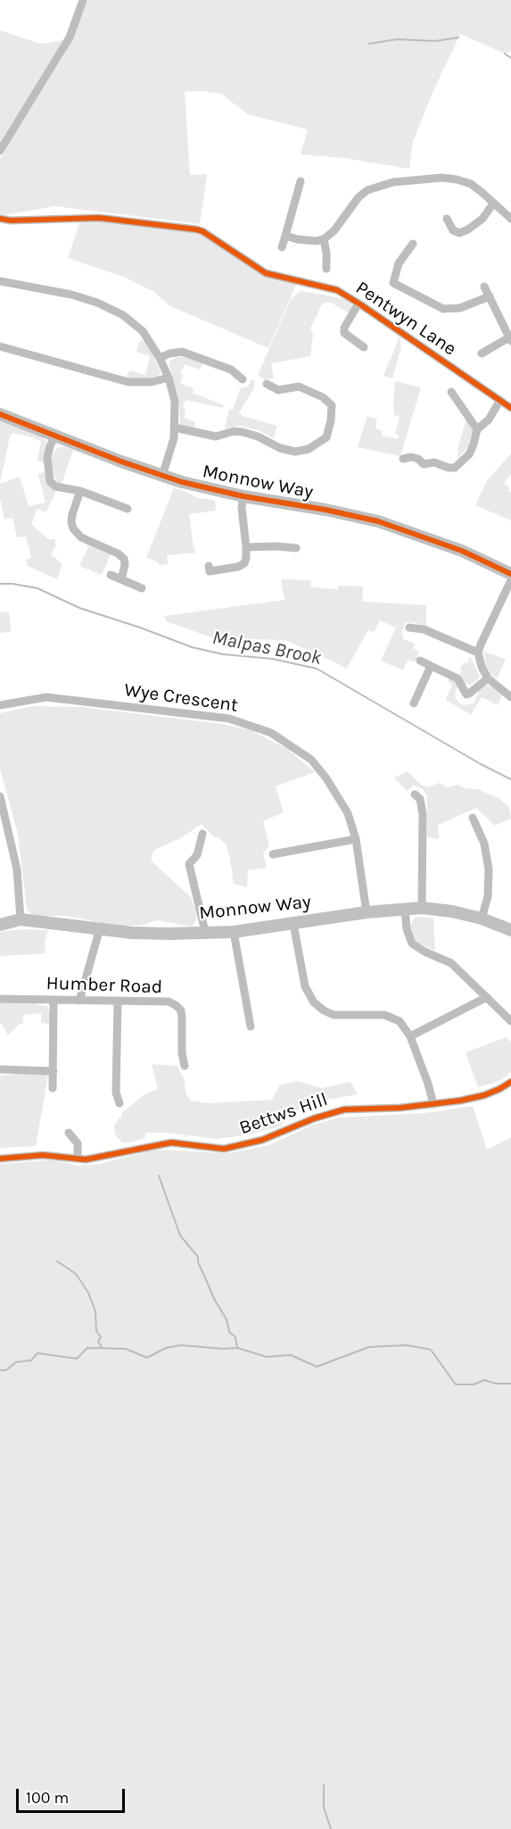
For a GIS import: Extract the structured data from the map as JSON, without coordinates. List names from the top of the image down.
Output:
{
  "streets": {
    "street": [
      "Pentwyn Lane",
      "Monnow Way",
      "Wye Crescent",
      "Humber Road",
      "Bettws Hill"
    ]
  },
  "crossings": [
    ["Monnow Way", "Wye Crescent"]
  ],
  "water": ["Malpas Brook"],
  "scale_bar": "100 m"
}
